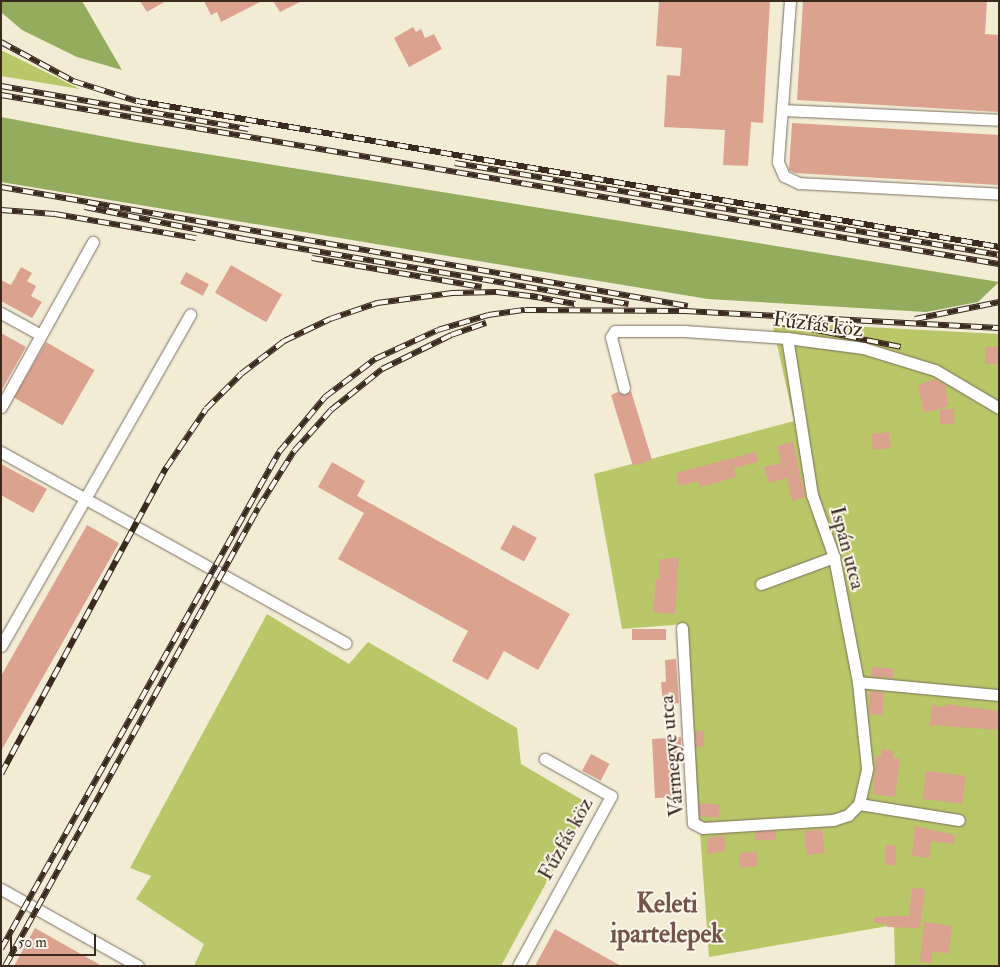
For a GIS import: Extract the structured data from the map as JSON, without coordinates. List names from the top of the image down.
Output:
{
  "streets": {
    "street": ["Fűzfás köz", "Ispán utca", "Vármegye utca"]
  },
  "crossings": [
    ["Fűzfás köz", "Ispán utca"],
    ["Ispán utca", "Vármegye utca"]
  ],
  "districts": ["Keleti ipartelepek"],
  "scale_bar": "50 m"
}
